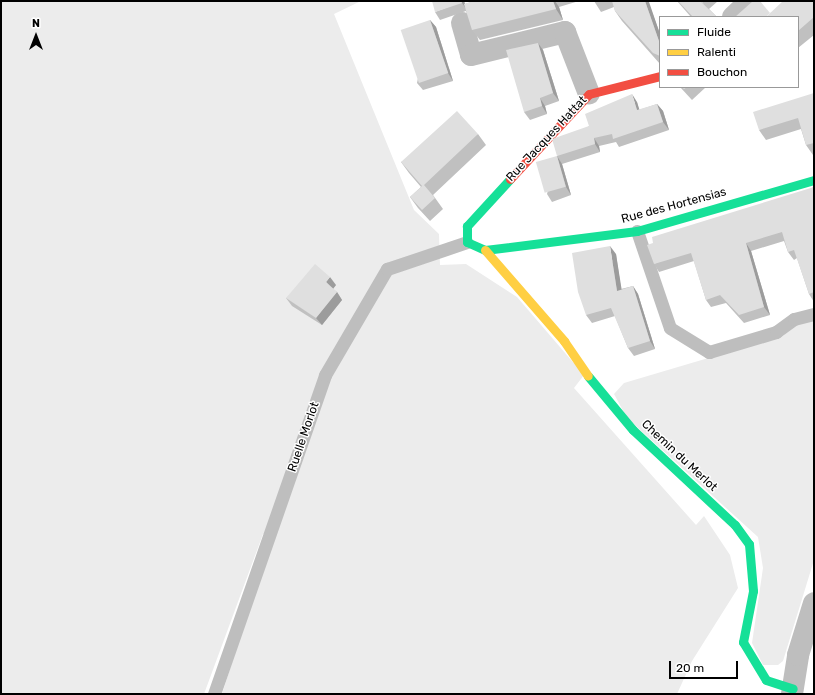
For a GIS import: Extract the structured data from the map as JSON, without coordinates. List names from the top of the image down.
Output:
{
  "streets": {
    "street": ["Rue Jacques Hattat", "Rue des Hortensias", "Chemin du Merlot"],
    "lane": ["Ruelle Morlot"]
  },
  "crossings": [
    ["Rue Jacques Hattat", "Ruelle Morlot"],
    ["Rue des Hortensias", "Chemin du Merlot"]
  ],
  "legend": ["Fluide", "Ralenti", "Bouchon"],
  "scale_bar": "20 m",
  "north": "top"
}
